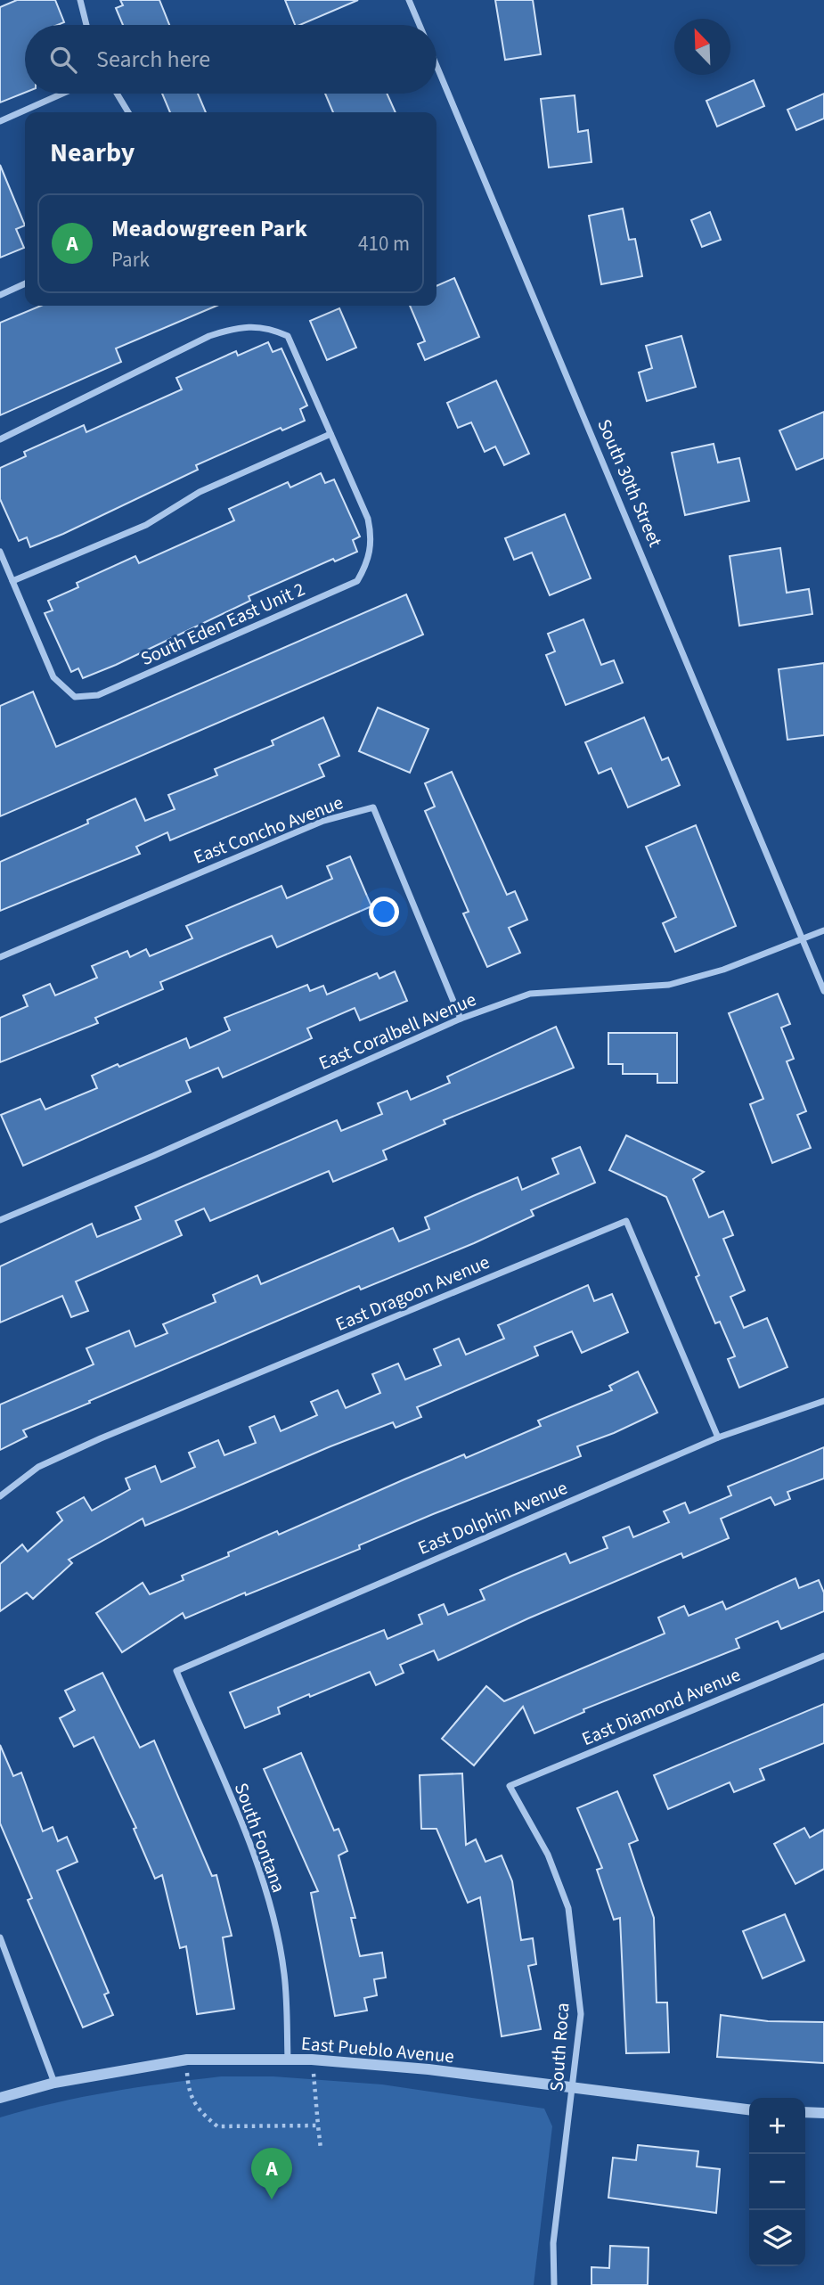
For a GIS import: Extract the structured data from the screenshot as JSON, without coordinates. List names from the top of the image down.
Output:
{
  "streets": {
    "street": [
      "South 30th Street",
      "South Eden East Unit 2",
      "East Concho Avenue",
      "East Coralbell Avenue",
      "East Dragoon Avenue",
      "East Dolphin Avenue",
      "East Diamond Avenue",
      "South Fontana",
      "South Roca",
      "East Pueblo Avenue"
    ]
  },
  "crossings": [
    ["South 30th Street", "East Coralbell Avenue"],
    ["East Concho Avenue", "East Coralbell Avenue"],
    ["East Dragoon Avenue", "East Dolphin Avenue"],
    ["East Dolphin Avenue", "South Fontana"],
    ["East Diamond Avenue", "South Roca"],
    ["South Fontana", "East Pueblo Avenue"],
    ["South Roca", "East Pueblo Avenue"]
  ],
  "north": "top left",
  "page": {
    "search": "Search here",
    "heading": "Nearby",
    "list": [
      {
        "mark": "A",
        "name": "Meadowgreen Park",
        "note": "Park",
        "value": "410 m"
      }
    ],
    "map_buttons": ["+", "−"],
    "pins": "A"
  }
}
